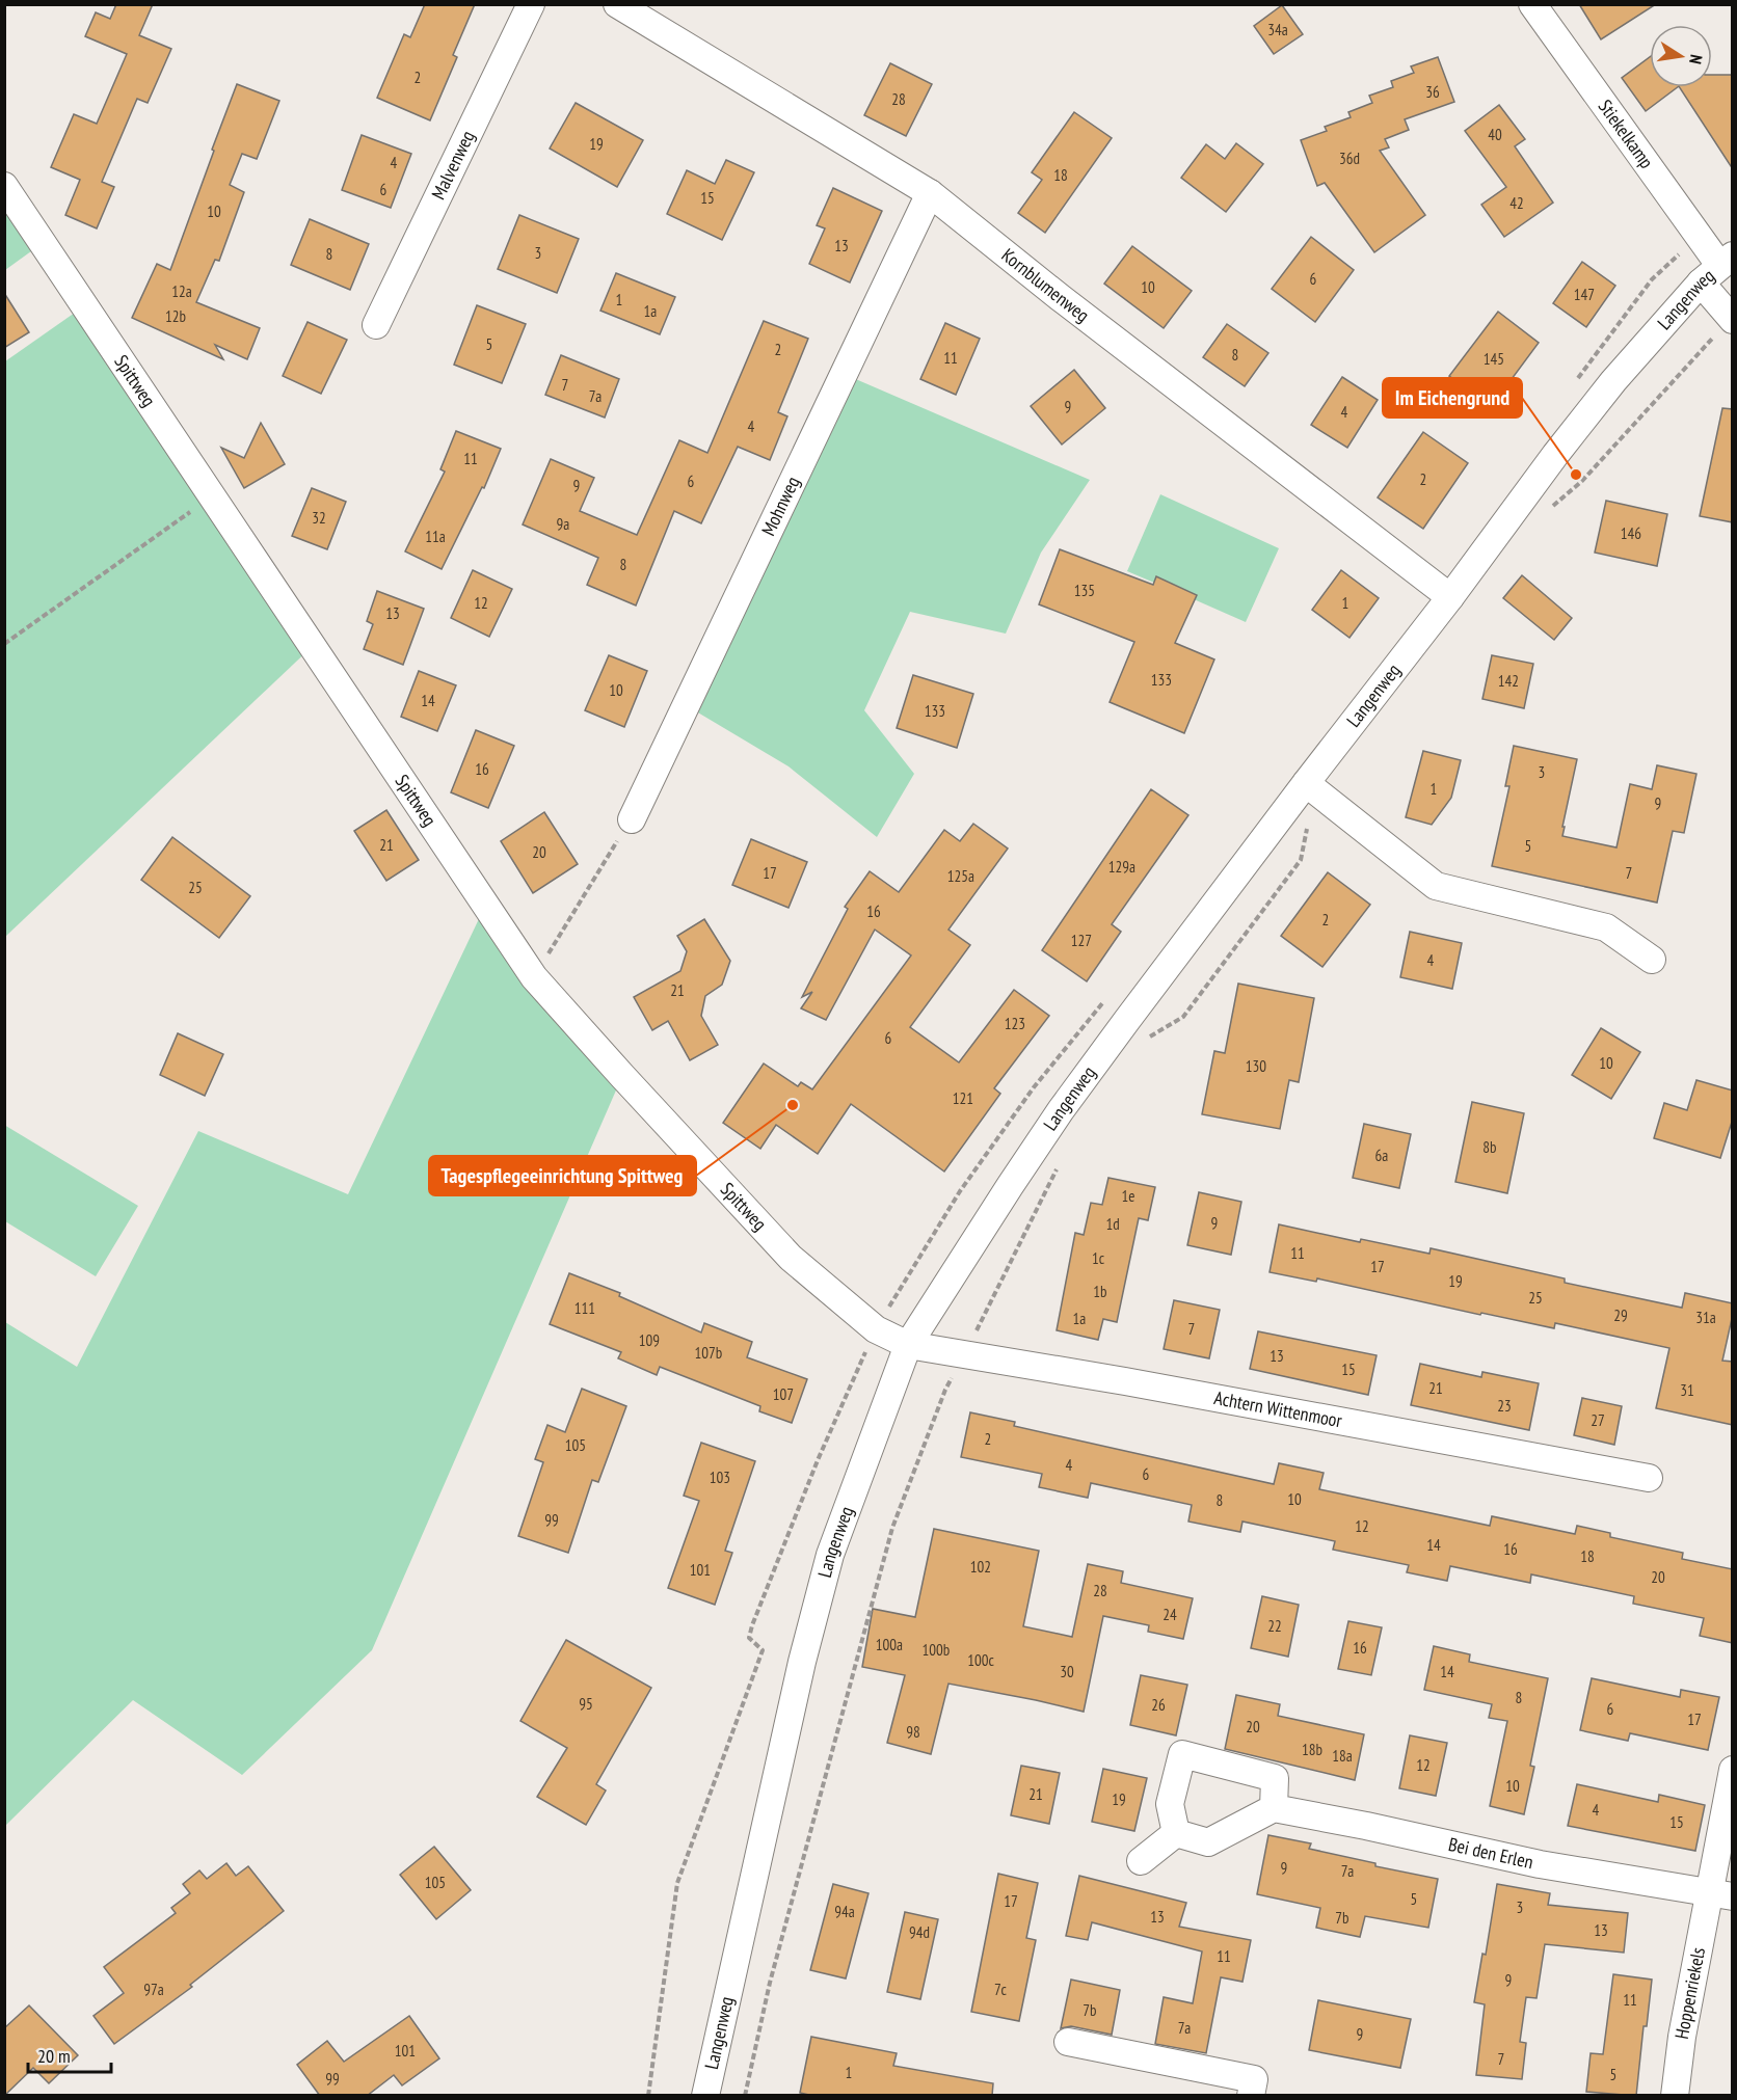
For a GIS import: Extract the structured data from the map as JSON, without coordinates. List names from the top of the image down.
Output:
{
  "streets": {
    "street": [
      "Stiekelkamp",
      "Malvenweg",
      "Kornblumenweg",
      "Langenweg",
      "Spittweg",
      "Mohnweg",
      "Achtern Wittenmoor",
      "Bei den Erlen",
      "Hoppenriekels"
    ]
  },
  "crossings": [
    ["Stiekelkamp", "Langenweg"],
    ["Kornblumenweg", "Langenweg"],
    ["Kornblumenweg", "Mohnweg"],
    ["Langenweg", "Spittweg"],
    ["Langenweg", "Achtern Wittenmoor"],
    ["Spittweg", "Achtern Wittenmoor"],
    ["Bei den Erlen", "Hoppenriekels"]
  ],
  "places": ["Im Eichengrund", "Tagespflegeeinrichtung Spittweg"],
  "house_numbers": [
    "34a",
    "2",
    "36",
    "28",
    "40",
    "19",
    "36d",
    "4",
    "18",
    "6",
    "15",
    "42",
    "10",
    "13",
    "3",
    "8",
    "6",
    "10",
    "12a",
    "147",
    "1",
    "1a",
    "12b",
    "5",
    "2",
    "8",
    "11",
    "145",
    "7",
    "7a",
    "9",
    "4",
    "4",
    "11",
    "2",
    "6",
    "9",
    "32",
    "9a",
    "146",
    "11a",
    "8",
    "135",
    "12",
    "1",
    "13",
    "133",
    "142",
    "10",
    "14",
    "133",
    "16",
    "3",
    "1",
    "9",
    "21",
    "5",
    "20",
    "129a",
    "17",
    "7",
    "125a",
    "25",
    "16",
    "2",
    "127",
    "4",
    "21",
    "123",
    "6",
    "10",
    "130",
    "121",
    "8b",
    "6a",
    "1e",
    "9",
    "1d",
    "11",
    "1c",
    "17",
    "19",
    "1b",
    "25",
    "111",
    "29",
    "31a",
    "1a",
    "7",
    "109",
    "107b",
    "13",
    "15",
    "21",
    "31",
    "107",
    "23",
    "27",
    "2",
    "105",
    "4",
    "6",
    "103",
    "10",
    "8",
    "99",
    "12",
    "14",
    "16",
    "18",
    "102",
    "101",
    "20",
    "28",
    "24",
    "22",
    "100a",
    "16",
    "100b",
    "100c",
    "30",
    "14",
    "8",
    "95",
    "26",
    "6",
    "17",
    "20",
    "98",
    "18b",
    "18a",
    "12",
    "10",
    "21",
    "19",
    "4",
    "15",
    "9",
    "7a",
    "105",
    "5",
    "17",
    "3",
    "94a",
    "13",
    "7b",
    "13",
    "94d",
    "11",
    "9",
    "97a",
    "7c",
    "11",
    "7b",
    "7a",
    "9",
    "101",
    "7",
    "1",
    "5",
    "99"
  ],
  "scale_bar": "20 m",
  "north": "right"
}
